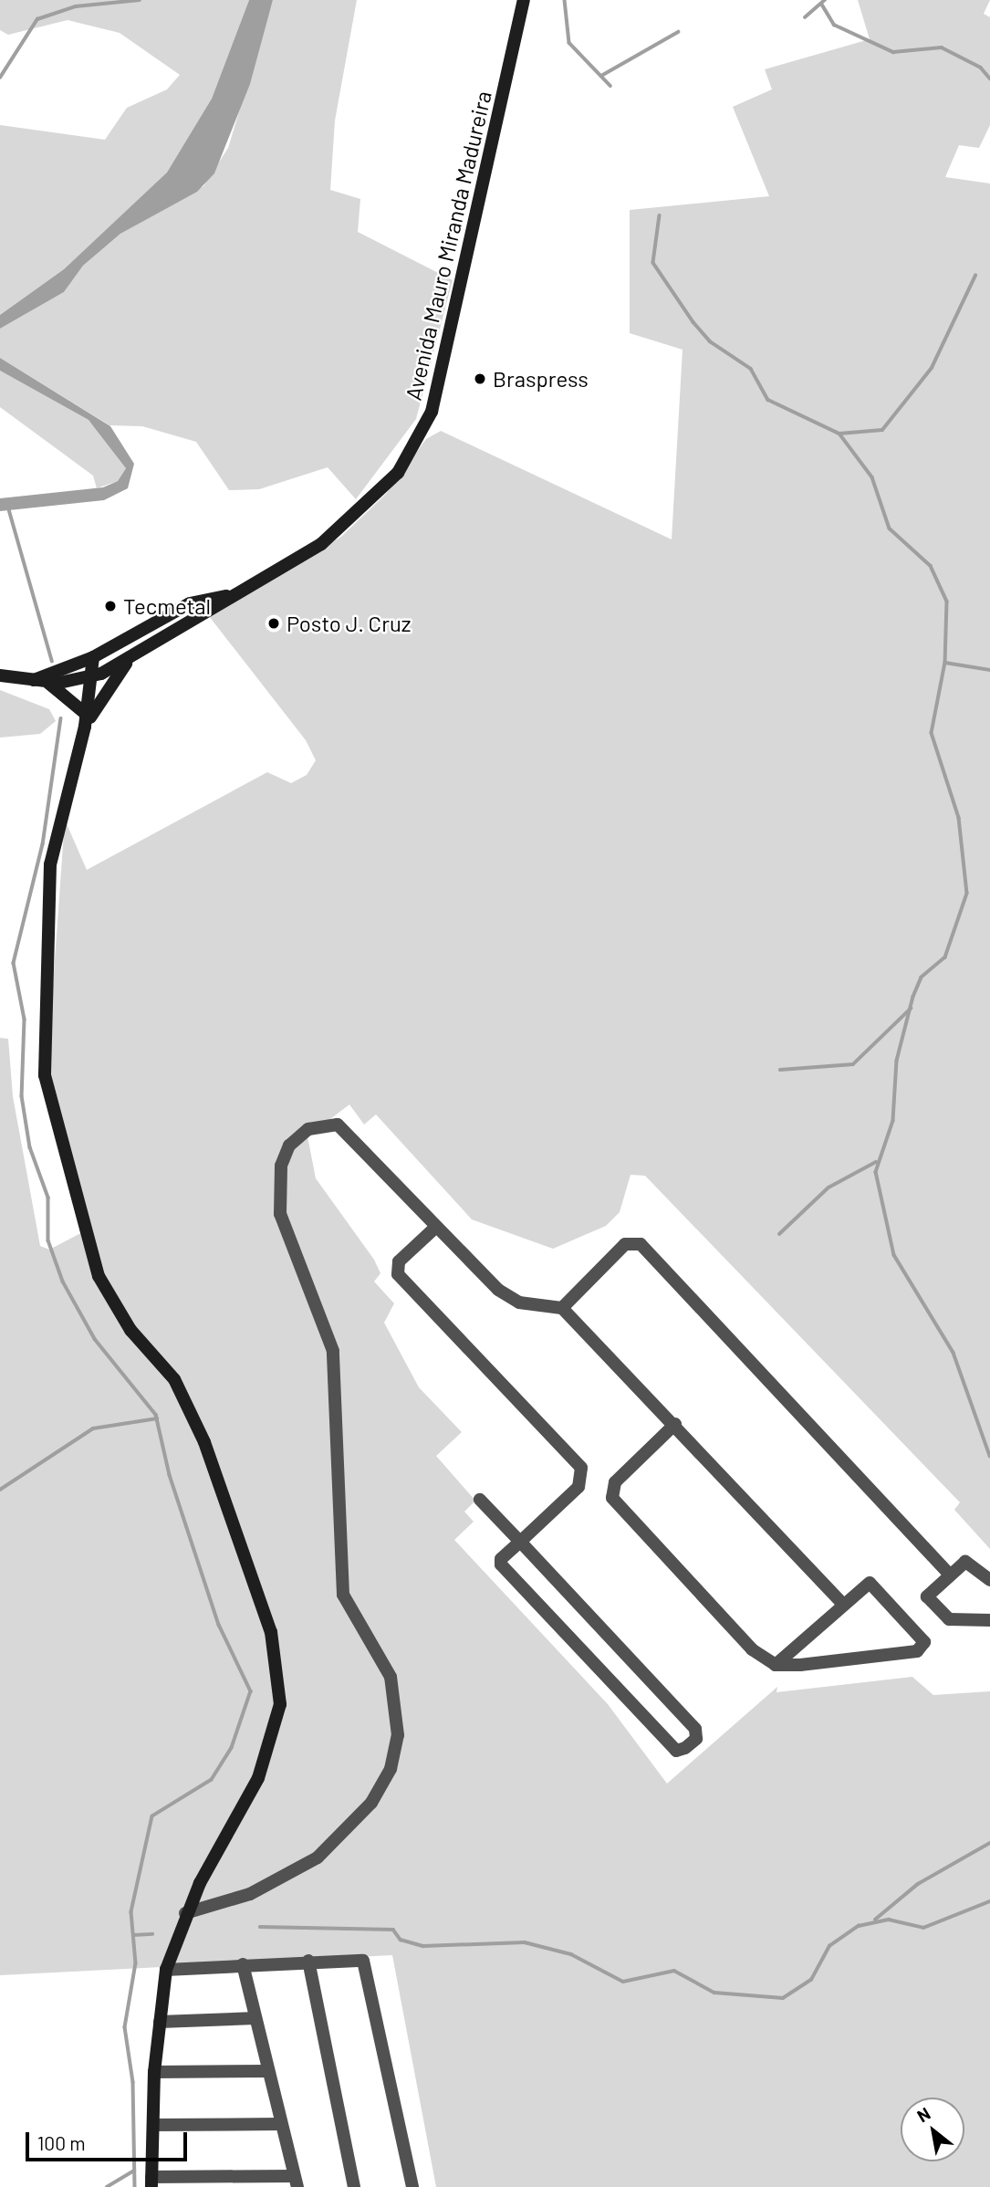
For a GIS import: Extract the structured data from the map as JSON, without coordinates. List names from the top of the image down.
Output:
{
  "streets": {
    "street": ["Avenida Mauro Miranda Madureira"]
  },
  "places": ["Braspress", "Tecmetal", "Posto J. Cruz"],
  "scale_bar": "100 m",
  "north": "top left"
}
